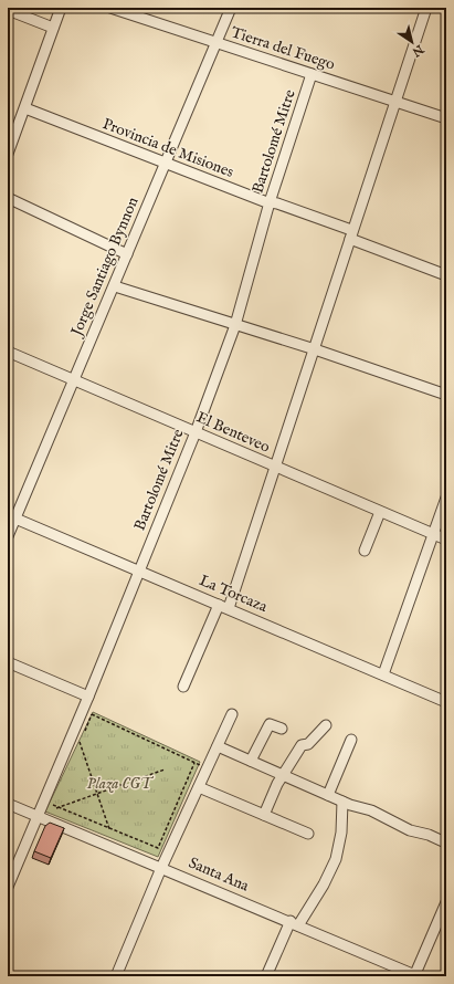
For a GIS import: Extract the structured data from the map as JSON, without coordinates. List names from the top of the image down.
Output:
{
  "streets": {
    "street": [
      "Tierra del Fuego",
      "Bartolomé Mitre",
      "Provincia de Misiones",
      "Jorge Santiago Bynnon",
      "El Benteveo",
      "La Torcaza",
      "Santa Ana"
    ]
  },
  "crossings": [
    ["Tierra del Fuego", "Bartolomé Mitre"],
    ["Tierra del Fuego", "Jorge Santiago Bynnon"],
    ["Bartolomé Mitre", "Provincia de Misiones"],
    ["Bartolomé Mitre", "El Benteveo"],
    ["Bartolomé Mitre", "La Torcaza"],
    ["Bartolomé Mitre", "Santa Ana"],
    ["Provincia de Misiones", "Jorge Santiago Bynnon"],
    ["Jorge Santiago Bynnon", "El Benteveo"],
    ["Jorge Santiago Bynnon", "La Torcaza"]
  ],
  "parks": ["Plaza CGT"],
  "north": "bottom right"
}
